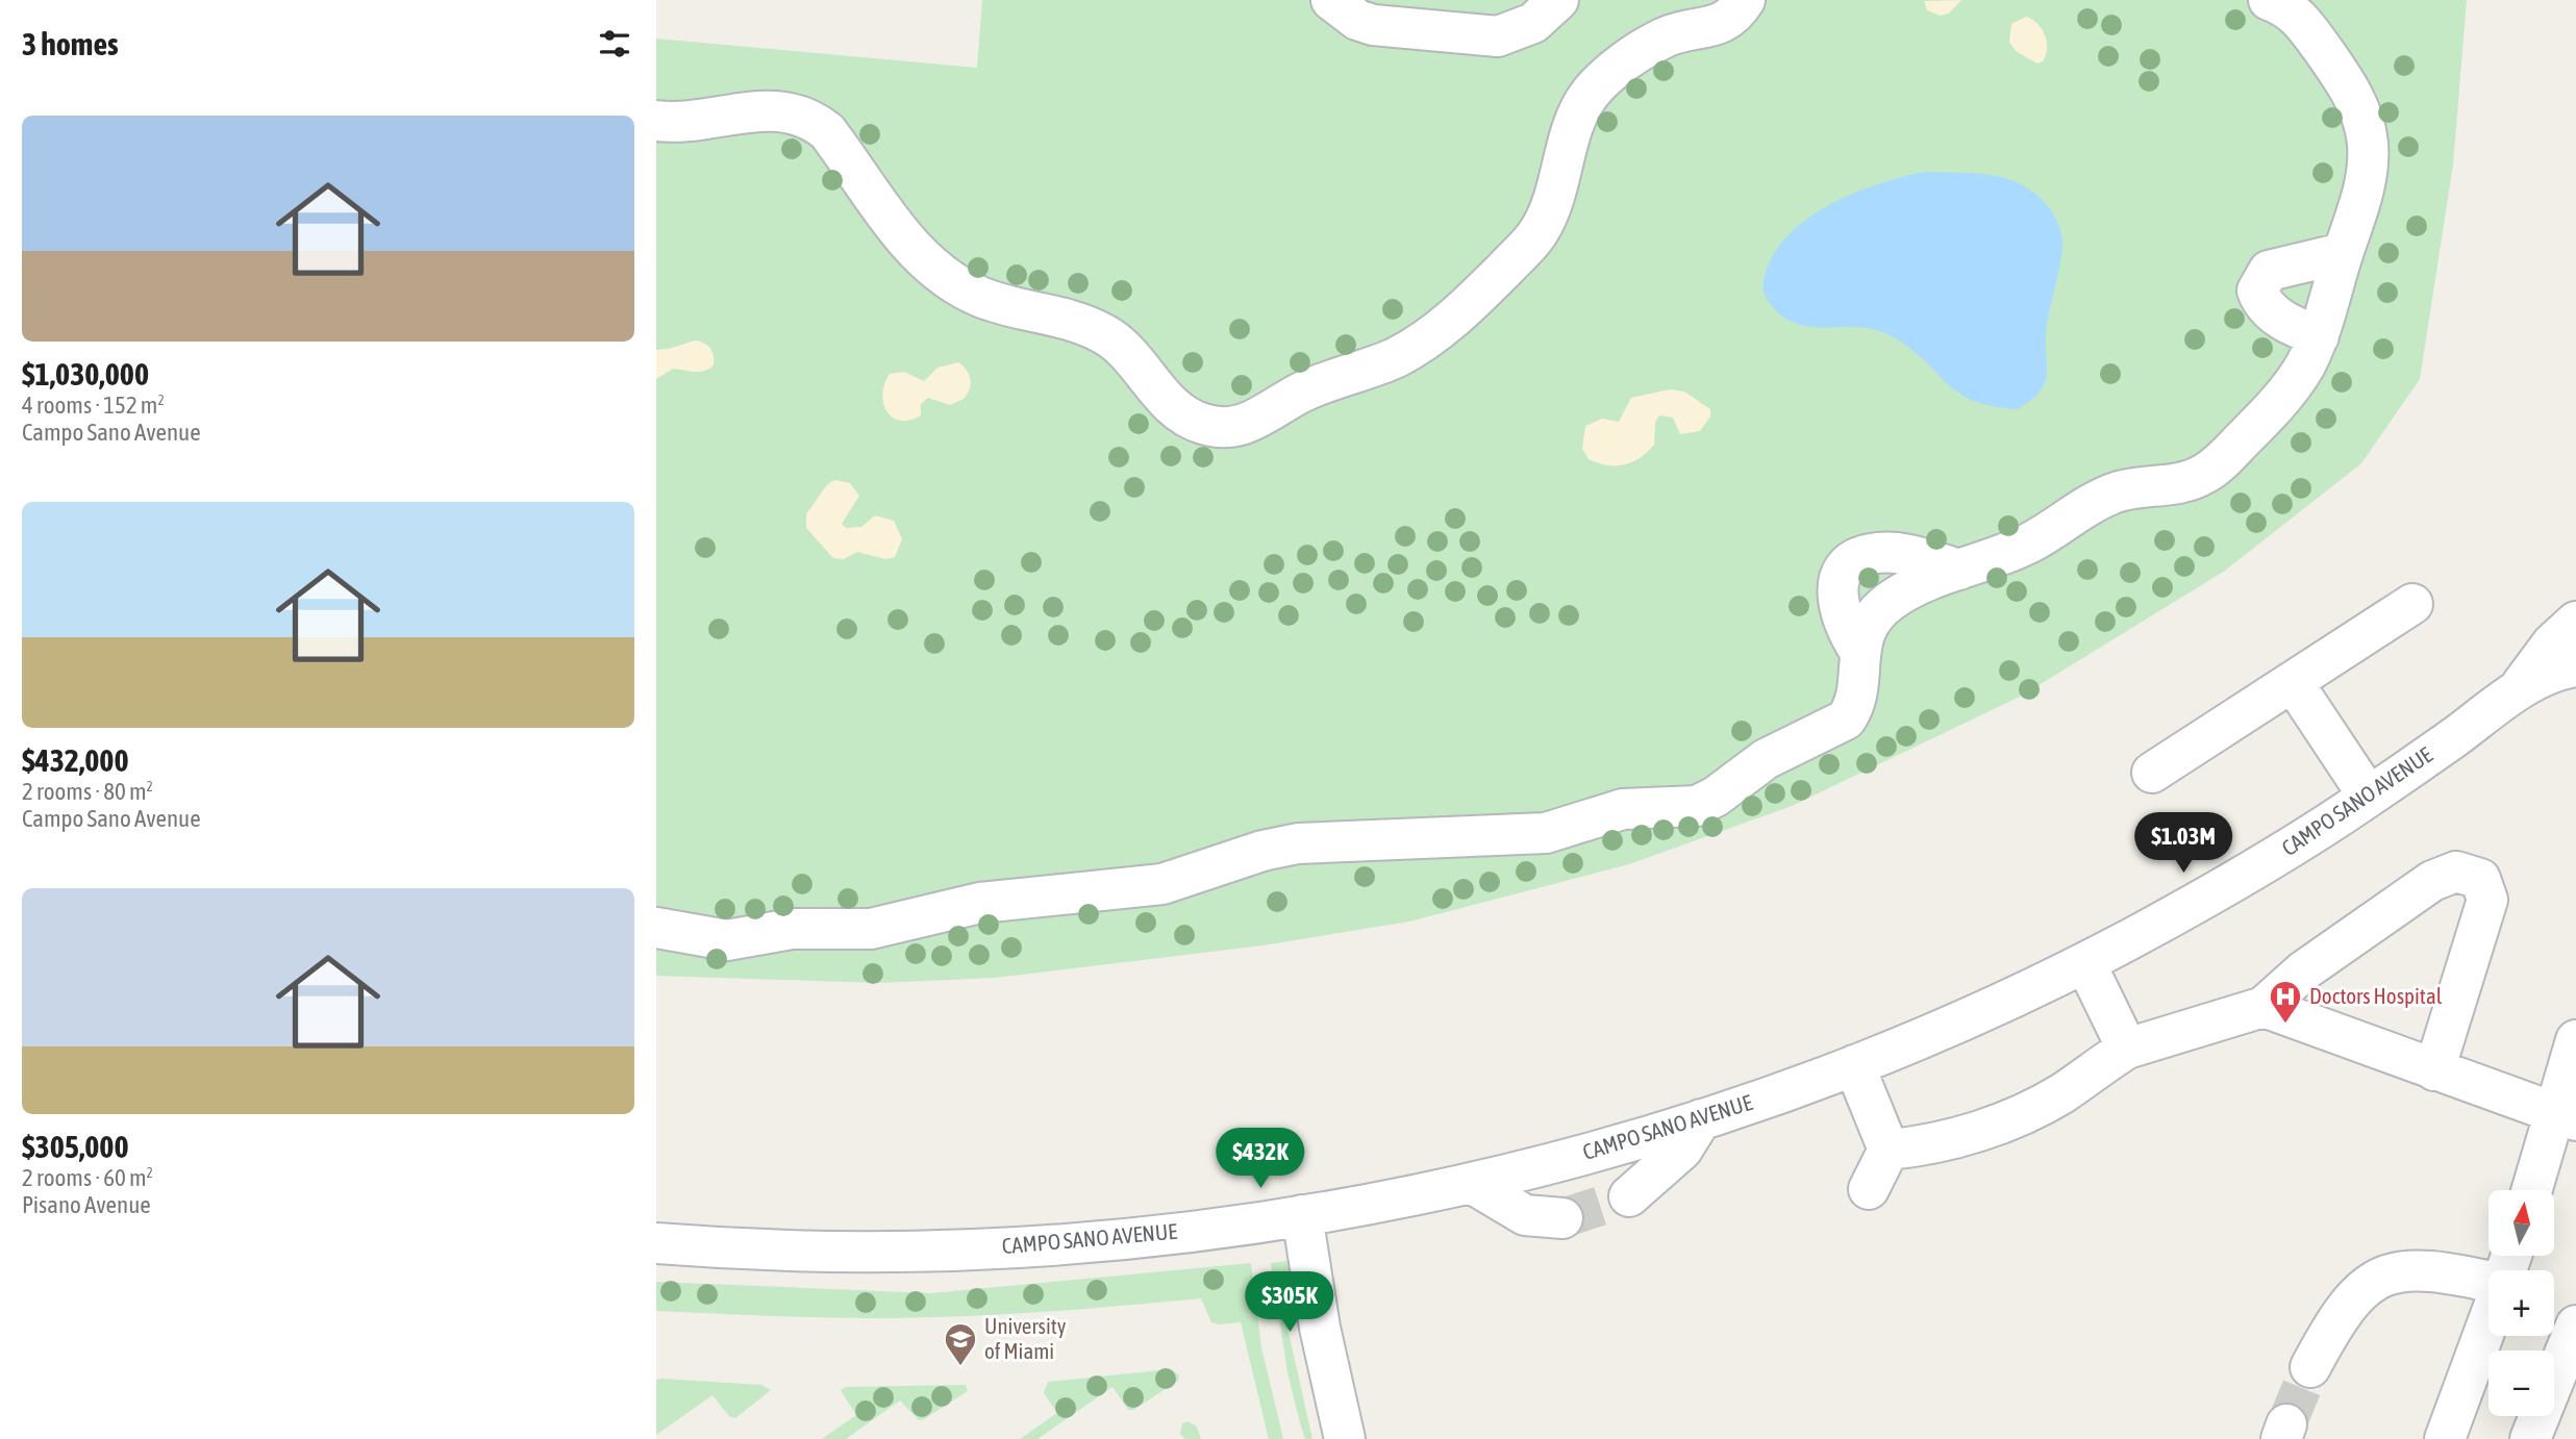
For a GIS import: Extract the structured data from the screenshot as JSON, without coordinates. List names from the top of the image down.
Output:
{
  "streets": {
    "street": ["CAMPO SANO AVENUE"]
  },
  "places": {
    "hospital": ["Doctors Hospital"],
    "school or university": ["University of Miami"]
  },
  "north": "top",
  "page": {
    "heading": "3 homes",
    "list": [
      {
        "name": "$1,030,000",
        "note": "4 rooms · 152 m² · Campo Sano Avenue"
      },
      {
        "name": "$432,000",
        "note": "2 rooms · 80 m² · Campo Sano Avenue"
      },
      {
        "name": "$305,000",
        "note": "2 rooms · 60 m² · Pisano Avenue"
      }
    ],
    "price": ["$1.03M", "$432K", "$305K"],
    "map_buttons": ["+", "−"]
  }
}
